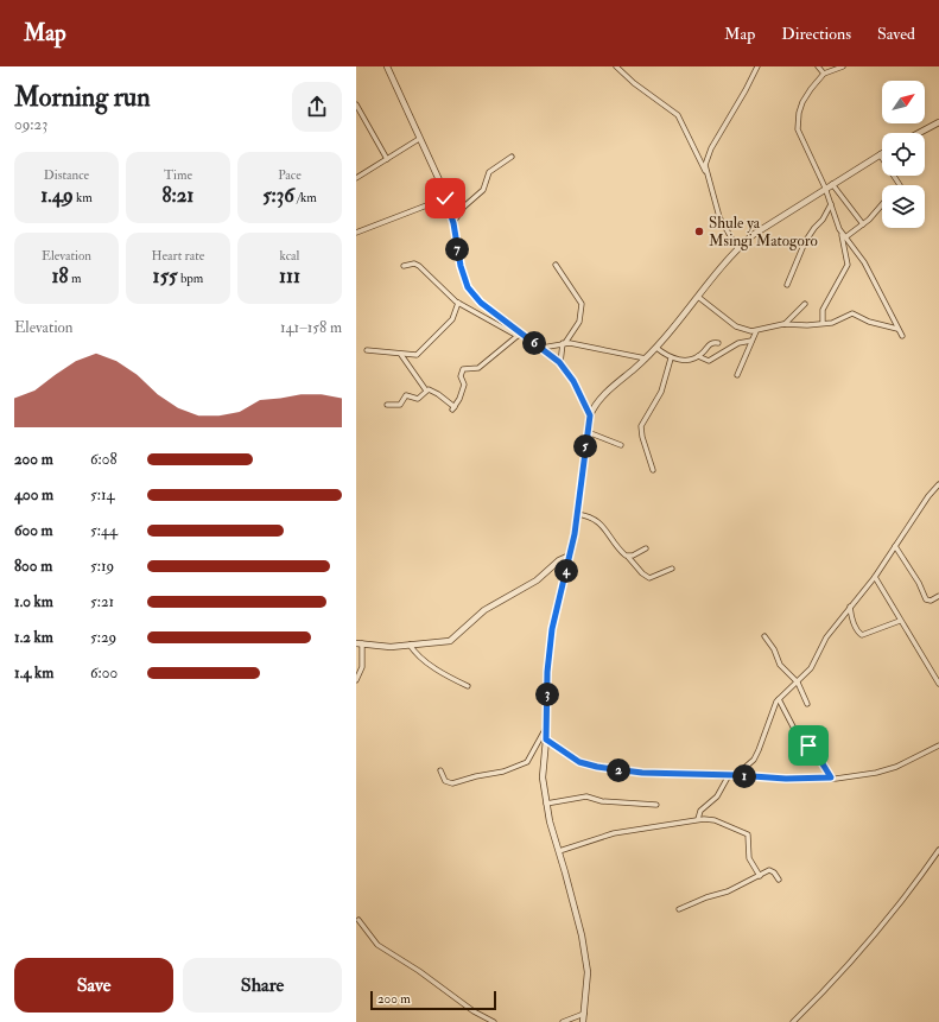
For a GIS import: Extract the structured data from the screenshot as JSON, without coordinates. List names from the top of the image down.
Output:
{
  "places": ["Shule ya Msingi Matogoro"],
  "scale_bar": "200 m",
  "north": "top right",
  "page": {
    "header": "Map",
    "nav": ["Map", "Directions", "Saved"],
    "heading": ["Morning run", "09:23"],
    "stats": [
      ["Distance", "1.49 km"],
      ["Time", "8:21"],
      ["Pace", "5:36 /km"],
      ["Elevation", "18 m"],
      ["Heart rate", "155 bpm"],
      ["kcal", "111"]
    ],
    "pins": [
      "7",
      "6",
      "5",
      "4",
      "3",
      "2",
      "1"
    ],
    "chart": ["Elevation", "141–158 m"],
    "list": [
      {
        "name": "200 m",
        "note": "6:08"
      },
      {
        "name": "400 m",
        "note": "5:14"
      },
      {
        "name": "600 m",
        "note": "5:44"
      },
      {
        "name": "800 m",
        "note": "5:19"
      },
      {
        "name": "1.0 km",
        "note": "5:21"
      },
      {
        "name": "1.2 km",
        "note": "5:29"
      },
      {
        "name": "1.4 km",
        "note": "6:00"
      }
    ],
    "buttons": ["Save", "Share"],
    "scale": "200 m"
  }
}
